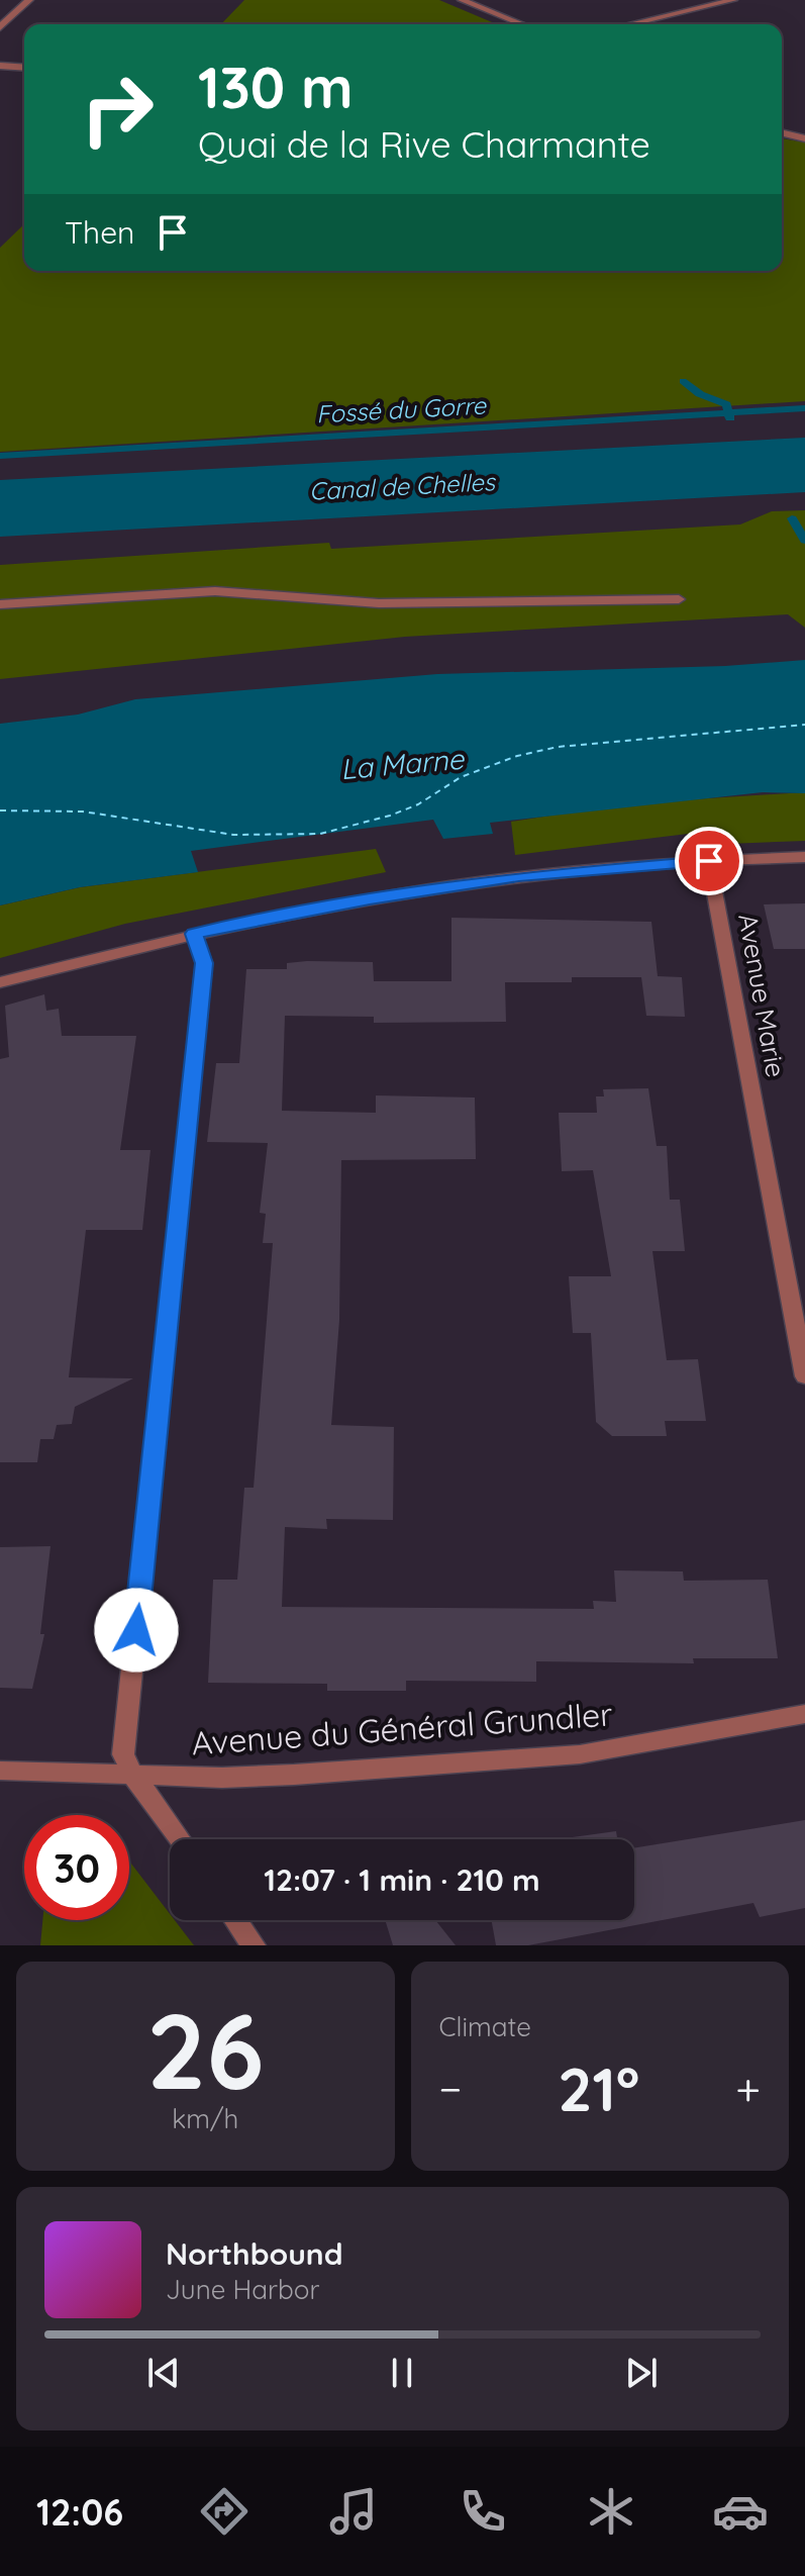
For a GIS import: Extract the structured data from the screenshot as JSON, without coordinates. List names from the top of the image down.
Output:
{
  "streets": {
    "street": ["Avenue Marie", "Avenue du Général Grundler"]
  },
  "water": ["Fossé du Gorre", "Canal de Chelles", "La Marne"],
  "page": {
    "turn": ["130 m", "Quai de la Rive Charmante"],
    "then": "Then",
    "limit": "30",
    "trip": "12:07 · 1 min · 210 m",
    "tile": [
      ["26", "km/h"],
      "Climate"
    ],
    "heat": ["−", "21°", "+"],
    "song": ["Northbound", "June Harbor"],
    "tabs": "12:06"
  }
}
